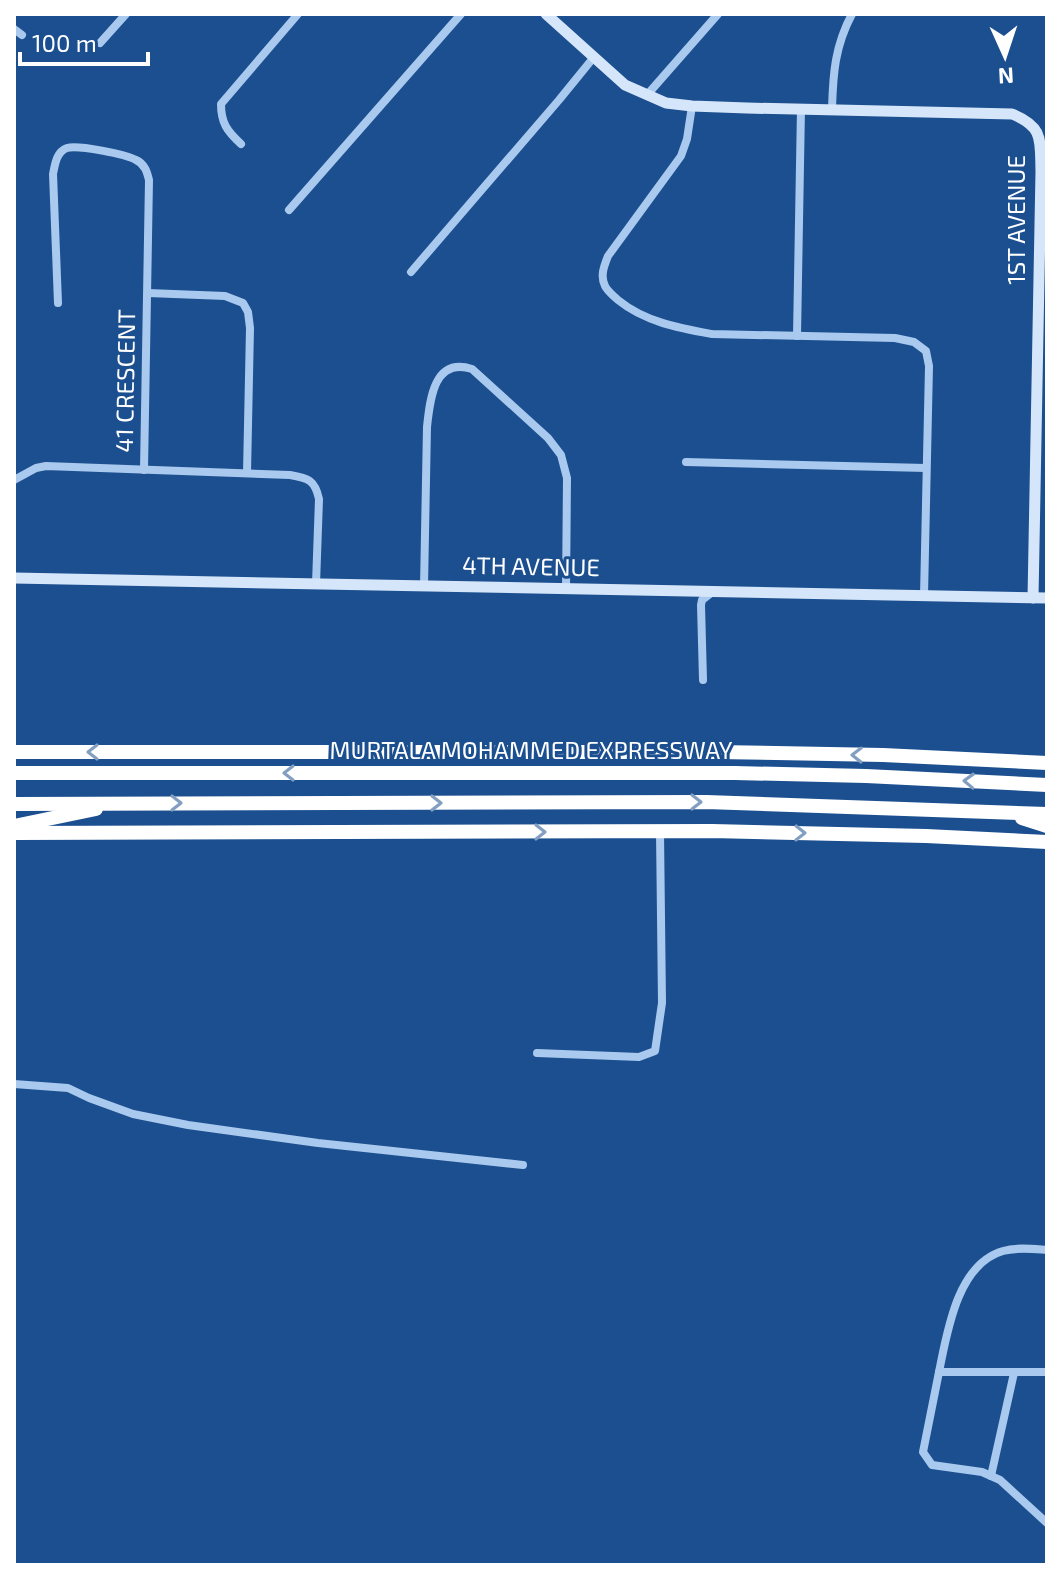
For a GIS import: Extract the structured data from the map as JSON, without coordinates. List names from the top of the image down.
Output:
{
  "streets": {
    "highway": ["MURTALA MOHAMMED EXPRESSWAY"],
    "street": ["1ST AVENUE", "41 CRESCENT", "4TH AVENUE"]
  },
  "crossings": [
    ["1ST AVENUE", "4TH AVENUE"],
    ["41 CRESCENT", "4TH AVENUE"]
  ],
  "scale_bar": "100 m",
  "north": "bottom"
}
